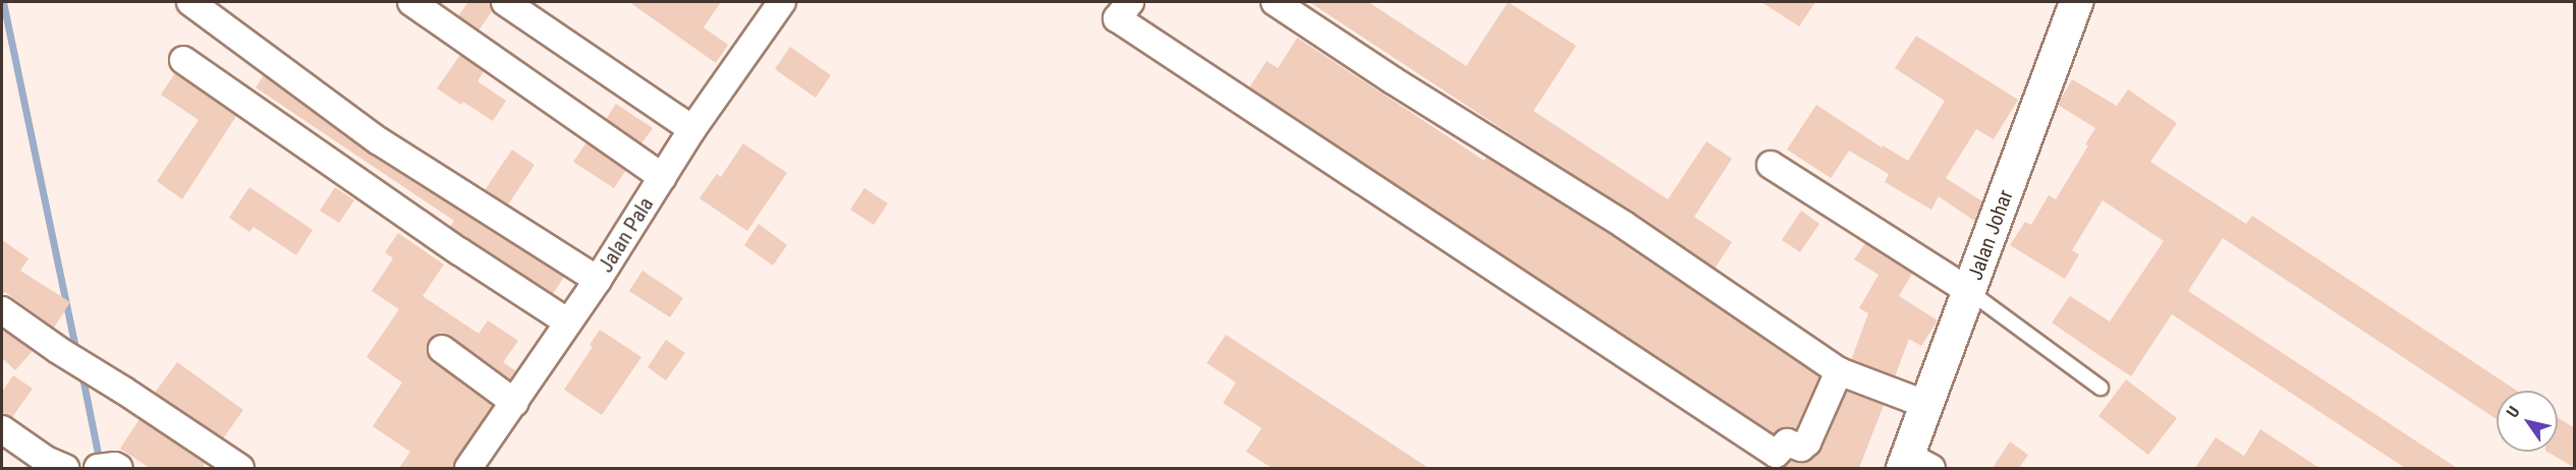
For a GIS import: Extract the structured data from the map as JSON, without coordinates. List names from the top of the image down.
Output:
{
  "streets": {
    "street": ["Jalan Pala", "Jalan Johar"]
  },
  "north": "top left"
}
